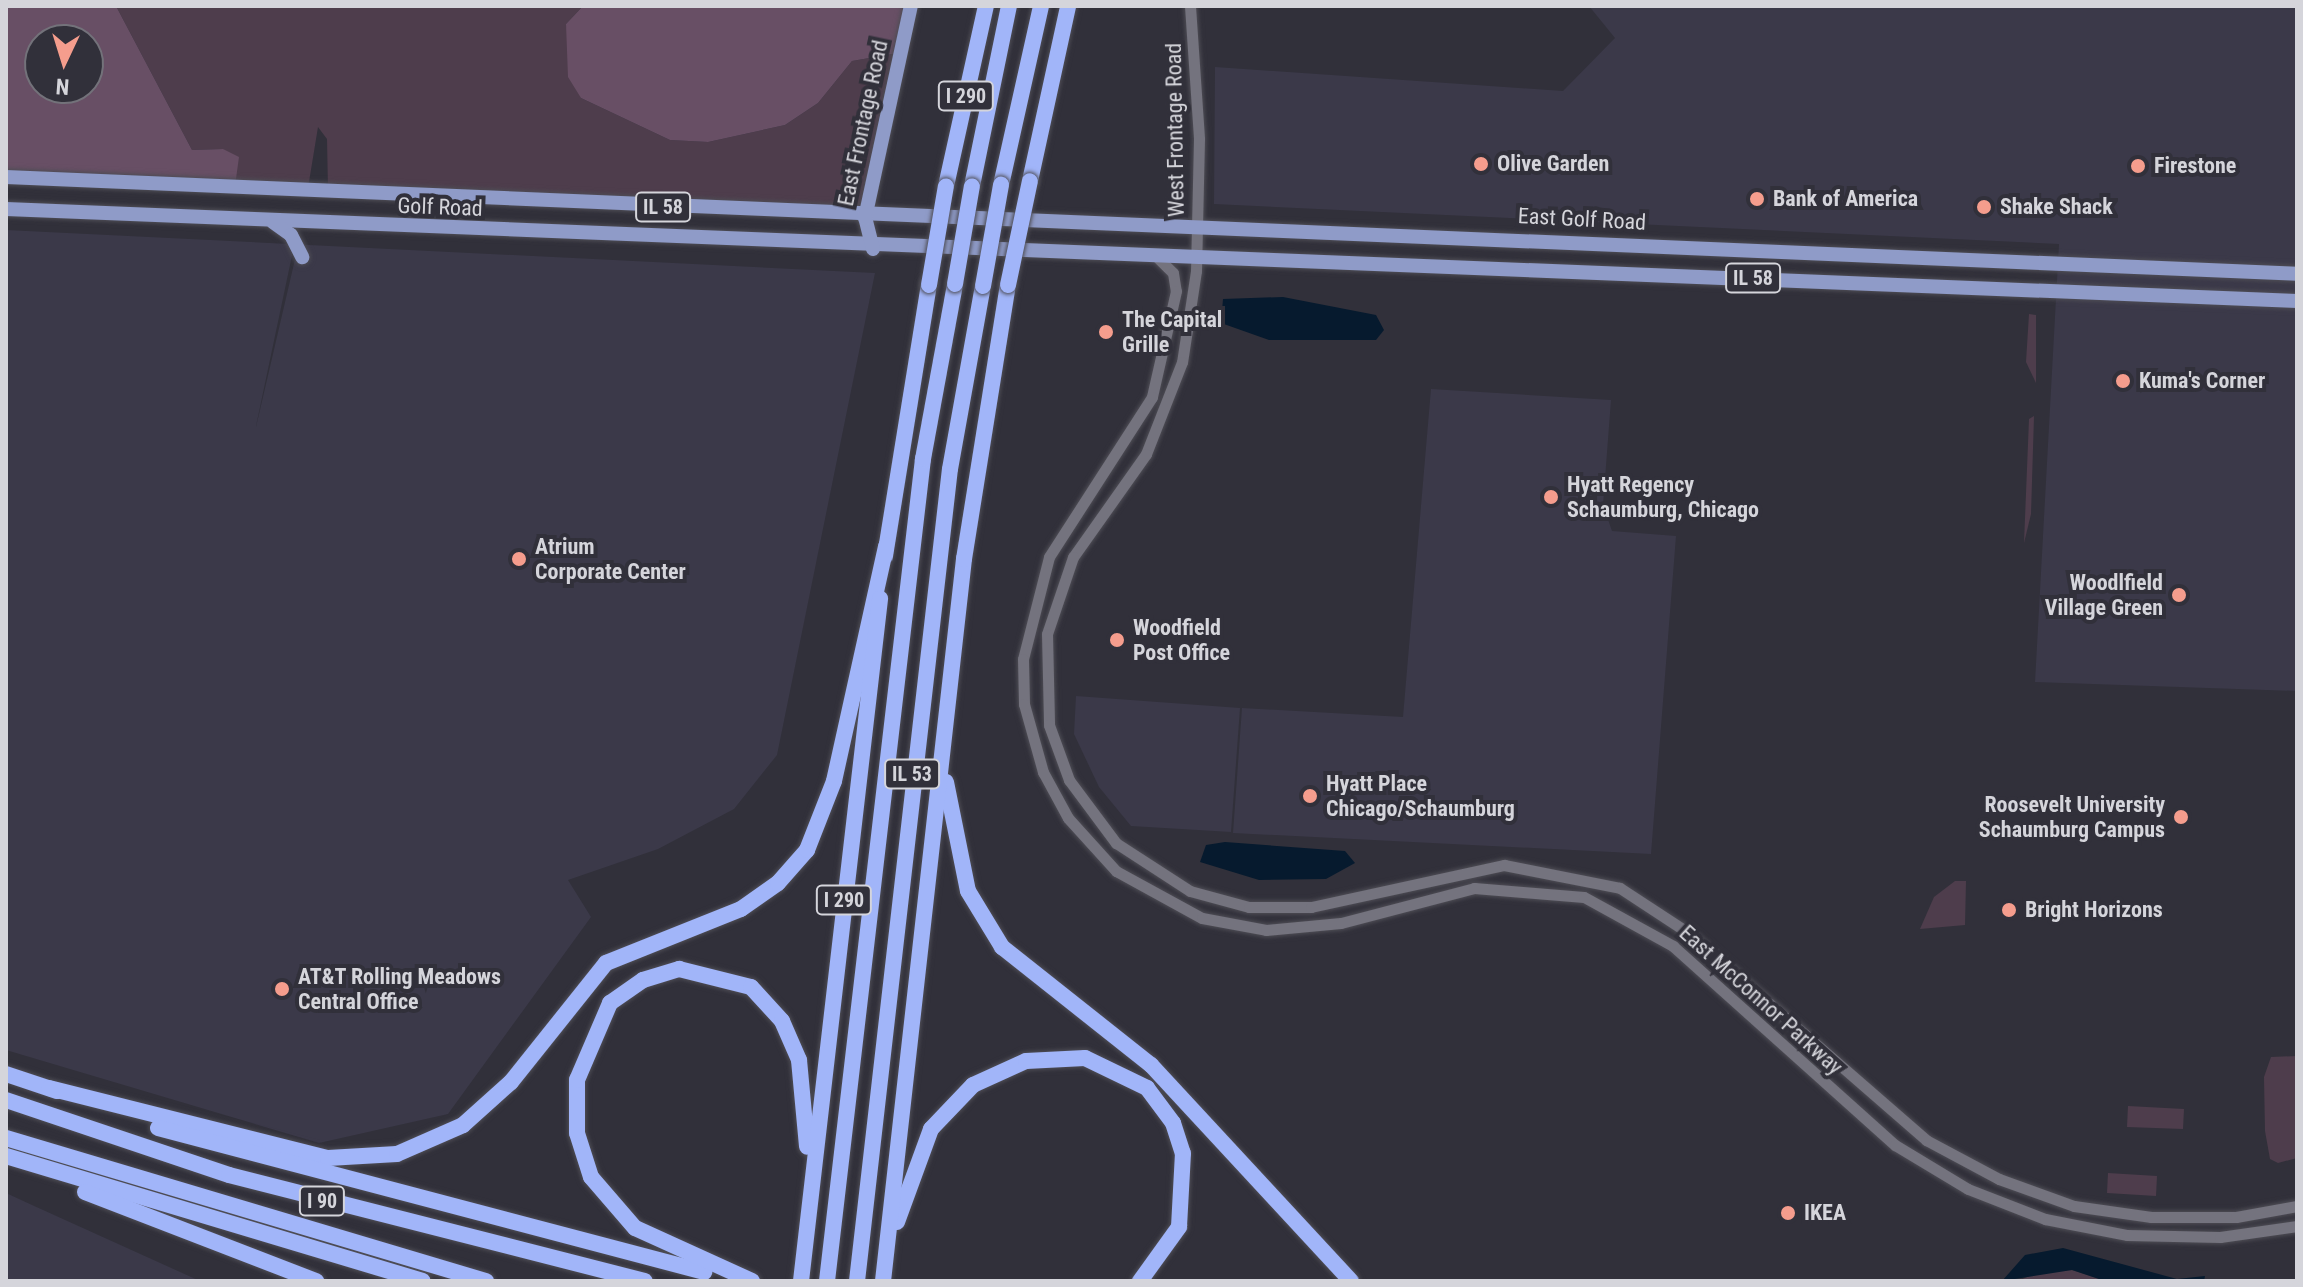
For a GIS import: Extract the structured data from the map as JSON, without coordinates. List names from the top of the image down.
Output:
{
  "streets": {
    "highway": ["I 290", "IL 53", "I 90"],
    "main road": [
      "East Frontage Road",
      "Golf Road",
      "IL 58",
      "East Golf Road"
    ],
    "street": ["West Frontage Road", "East McConnor Parkway"]
  },
  "crossings": [
    ["East Frontage Road", "Golf Road"],
    ["East Frontage Road", "IL 58"],
    ["East Frontage Road", "East Golf Road"],
    ["West Frontage Road", "IL 58"],
    ["West Frontage Road", "East Golf Road"],
    ["West Frontage Road", "East McConnor Parkway"],
    ["Golf Road", "IL 58"],
    ["Golf Road", "East Golf Road"],
    ["IL 58", "East McConnor Parkway"]
  ],
  "places": [
    "Olive Garden",
    "Firestone",
    "Bank of America",
    "Shake Shack",
    "The Capital Grille",
    "Kuma's Corner",
    "Hyatt Regency Schaumburg, Chicago",
    "Atrium Corporate Center",
    "Woodlfield Village Green",
    "Woodfield Post Office",
    "Hyatt Place Chicago/Schaumburg",
    "Roosevelt University Schaumburg Campus",
    "Bright Horizons",
    "AT&T Rolling Meadows Central Office",
    "IKEA"
  ],
  "north": "bottom"
}
